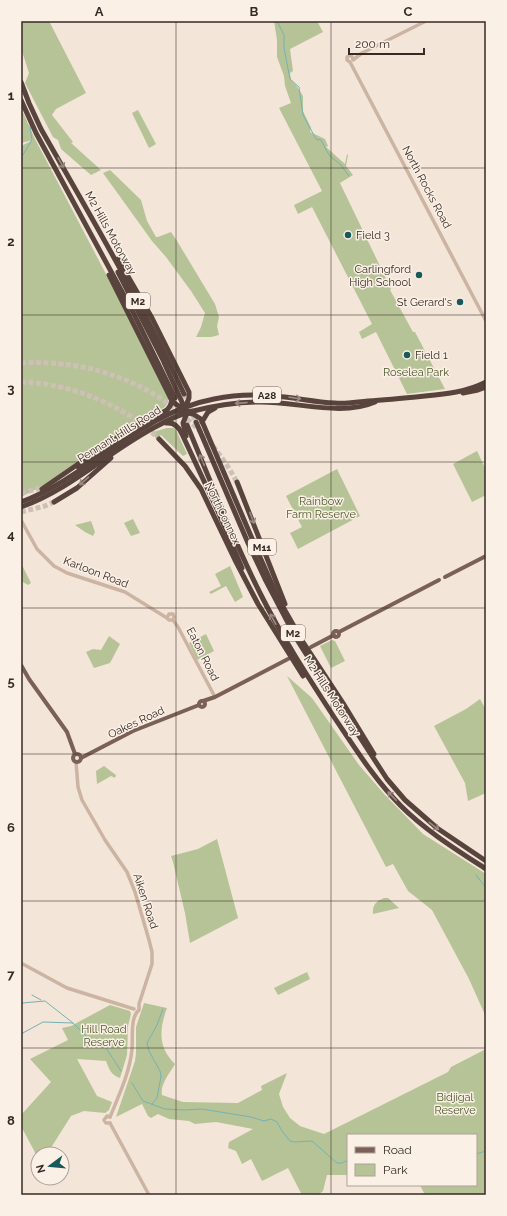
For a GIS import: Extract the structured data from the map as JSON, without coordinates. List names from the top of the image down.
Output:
{
  "streets": {
    "highway": [
      "M2 Hills Motorway",
      "M2",
      "A28",
      "Pennant Hills Road",
      "NorthConnex",
      "M11"
    ],
    "main road": ["Oakes Road"],
    "street": [
      "North Rocks Road",
      "Karloon Road",
      "Eaton Road",
      "Aiken Road"
    ]
  },
  "crossings": [
    ["M2 Hills Motorway", "M2"],
    ["M2 Hills Motorway", "NorthConnex"],
    ["M2", "Pennant Hills Road"],
    ["M2", "NorthConnex"],
    ["Karloon Road", "Eaton Road"],
    ["Eaton Road", "Oakes Road"],
    ["Oakes Road", "Aiken Road"]
  ],
  "parks": [
    "Roselea Park",
    "Rainbow Farm Reserve",
    "Hill Road Reserve",
    "Bidjigal Reserve"
  ],
  "places": [
    "Field 3",
    "Carlingford High School",
    "St Gerard's",
    "Field 1"
  ],
  "legend": ["Road", "Park"],
  "scale_bar": "200 m",
  "north": "left",
  "grid": {
    "columns": ["A", "B", "C"],
    "rows": [
      "1",
      "2",
      "3",
      "4",
      "5",
      "6",
      "7",
      "8"
    ]
  }
}
